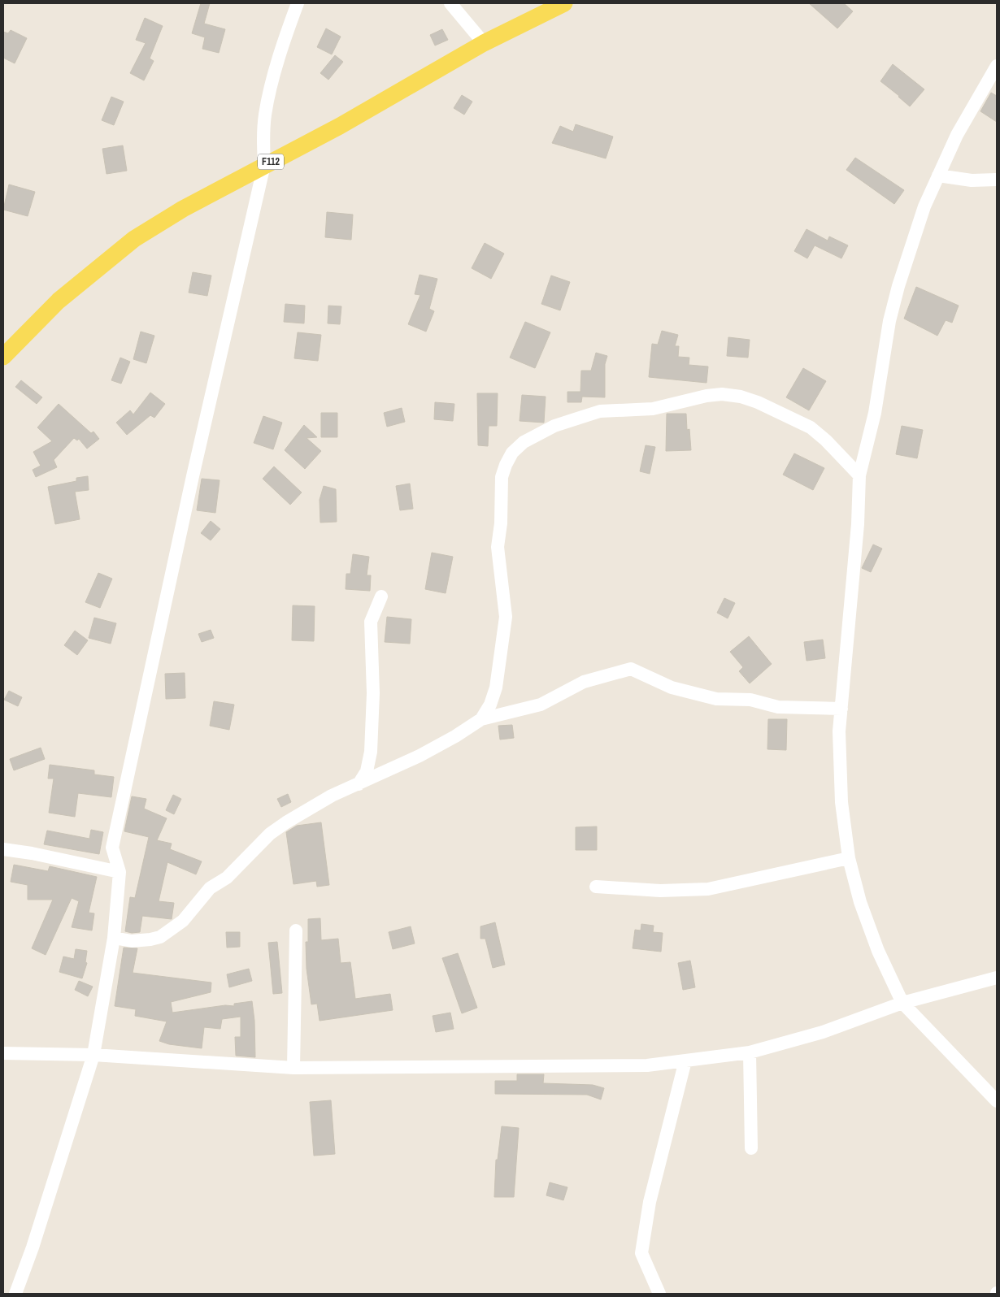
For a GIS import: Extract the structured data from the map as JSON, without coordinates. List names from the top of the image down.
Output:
{
  "streets": {
    "main road": ["F112"]
  }
}
